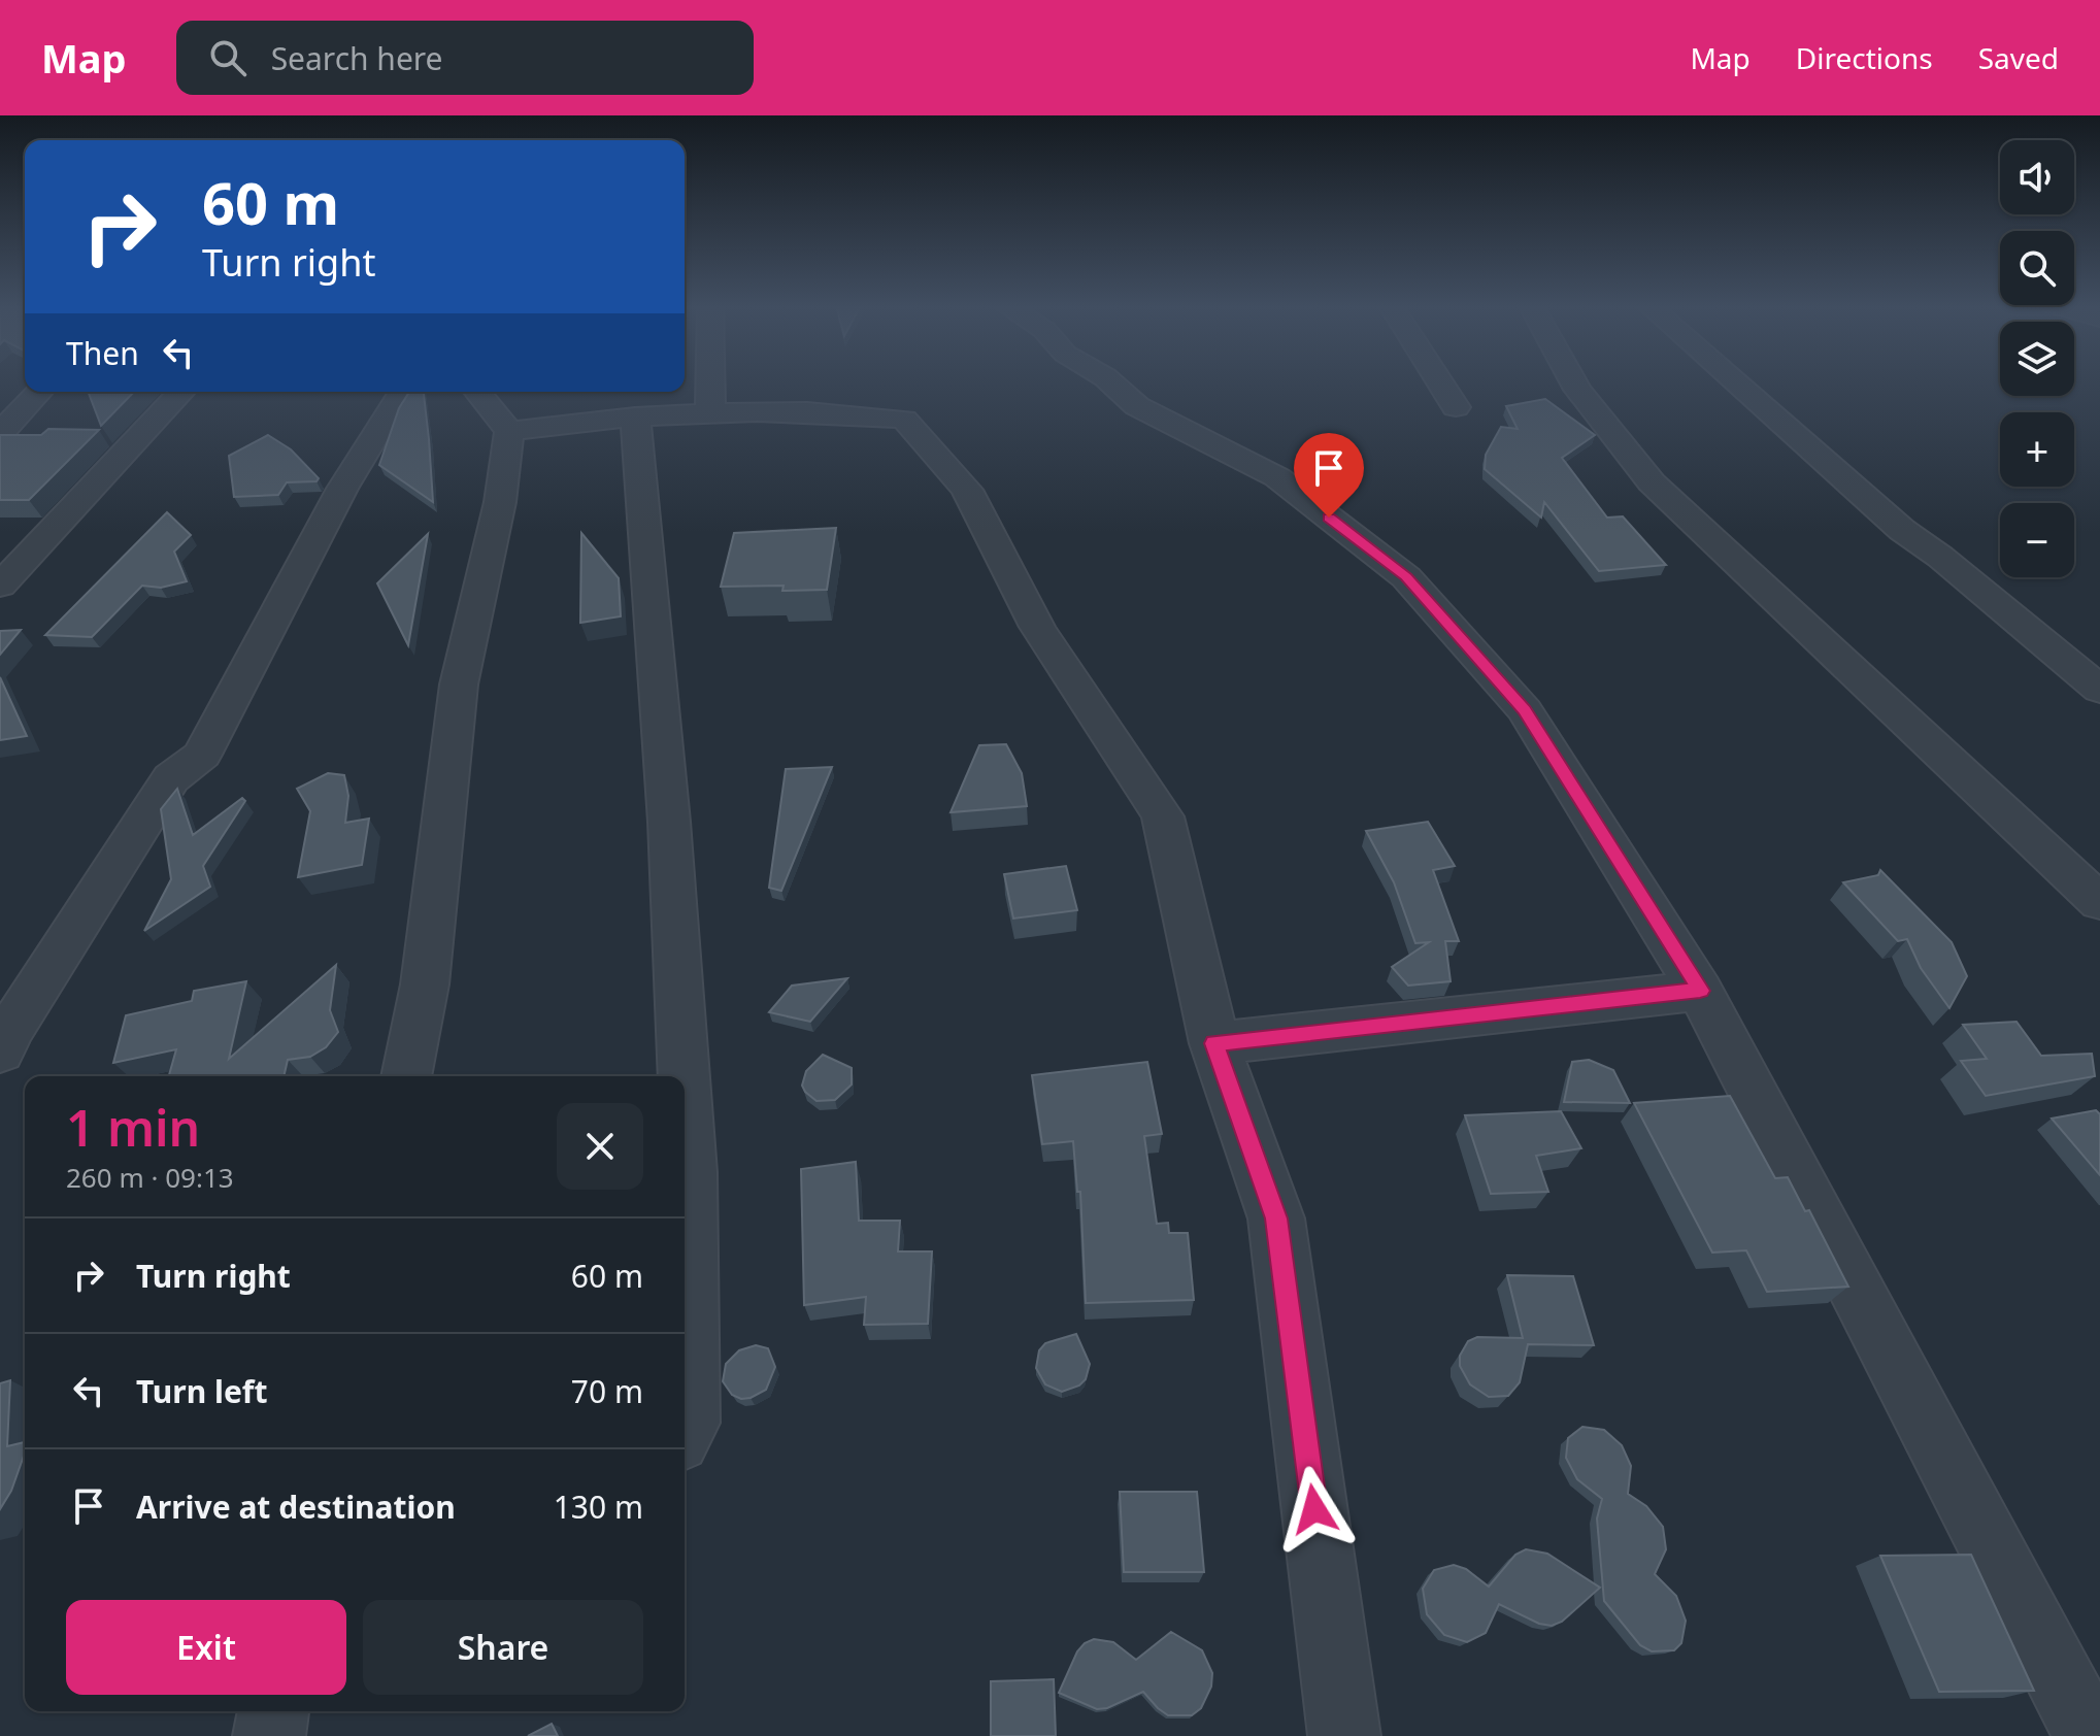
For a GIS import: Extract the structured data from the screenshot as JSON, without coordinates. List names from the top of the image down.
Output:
{
  "page": {
    "header": "Map",
    "search": "Search here",
    "nav": ["Map", "Directions", "Saved"],
    "map_buttons": ["+", "−"],
    "turn": ["60 m", "Turn right"],
    "then": "Then",
    "heading": ["1 min", "260 m · 09:13"],
    "list": [
      {
        "name": "Turn right",
        "value": "60 m"
      },
      {
        "name": "Turn left",
        "value": "70 m"
      },
      {
        "name": "Arrive at destination",
        "value": "130 m"
      }
    ],
    "buttons": ["Exit", "Share"]
  }
}
